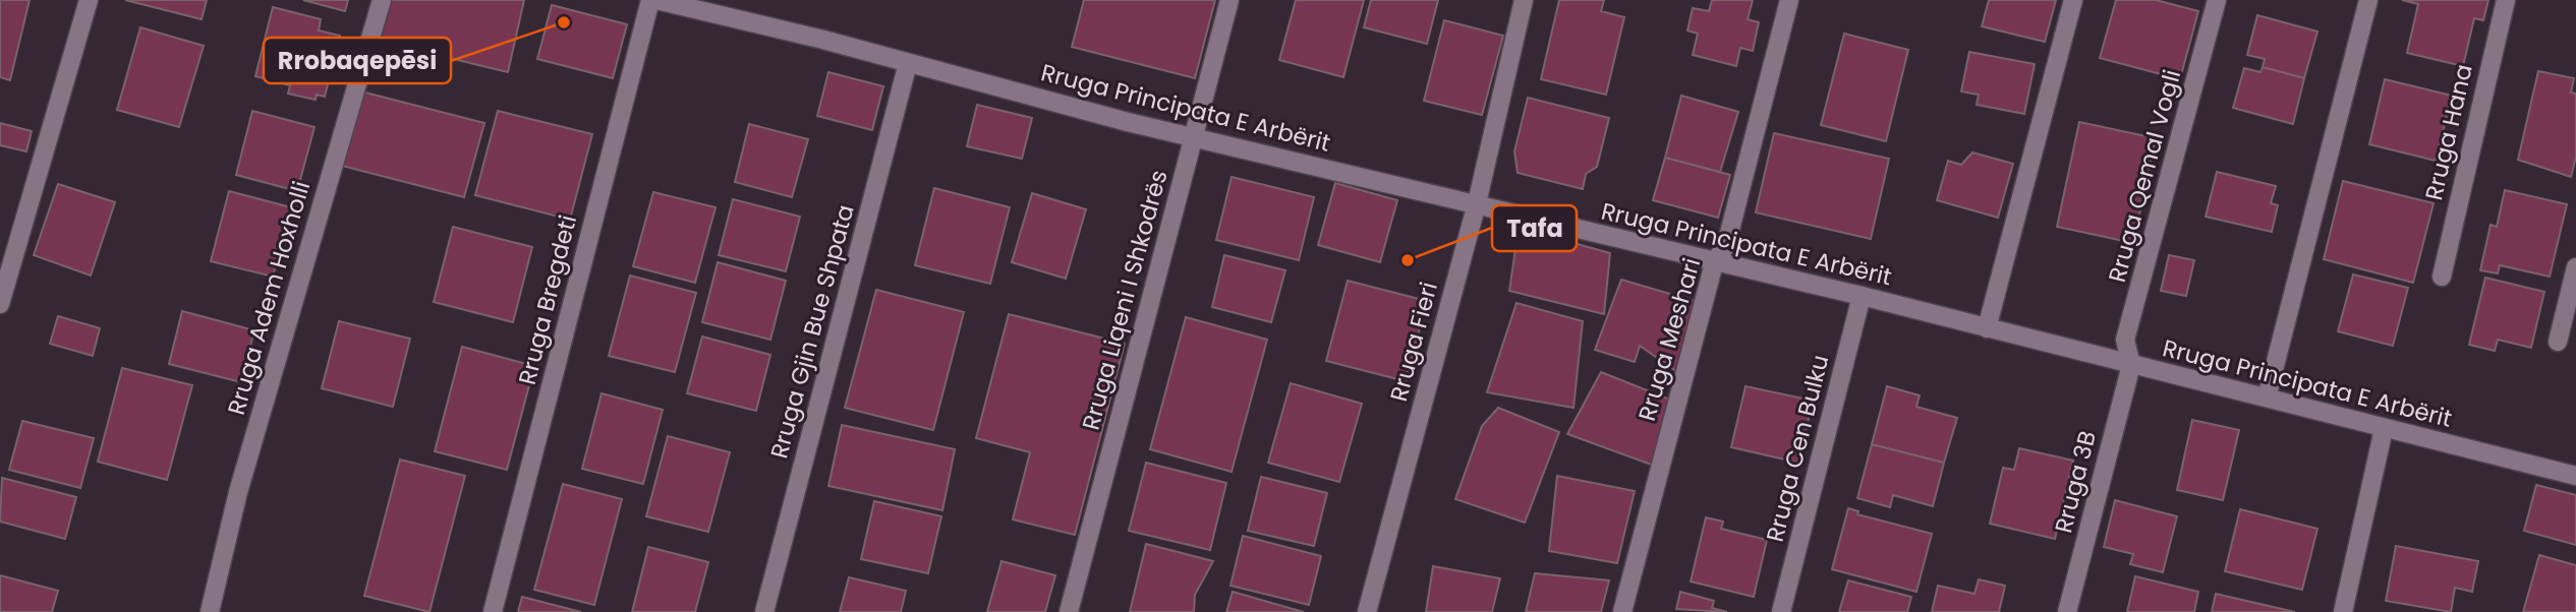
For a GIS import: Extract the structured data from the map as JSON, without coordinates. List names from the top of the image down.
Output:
{
  "streets": {
    "street": [
      "Rruga Principata E Arbërit",
      "Rruga Hana",
      "Rruga Qemal Vogli",
      "Rruga Adem Hoxholli",
      "Rruga Bregdeti",
      "Rruga Liqeni I Shkodrës",
      "Rruga Gjin Bue Shpata",
      "Rruga Meshari",
      "Rruga Fieri",
      "Rruga Cen Bulku",
      "Rruga 3B"
    ]
  },
  "crossings": [
    ["Rruga Principata E Arbërit", "Rruga Qemal Vogli"],
    ["Rruga Principata E Arbërit", "Rruga Liqeni I Shkodrës"],
    ["Rruga Principata E Arbërit", "Rruga Gjin Bue Shpata"],
    ["Rruga Principata E Arbërit", "Rruga Meshari"],
    ["Rruga Principata E Arbërit", "Rruga Fieri"],
    ["Rruga Principata E Arbërit", "Rruga Cen Bulku"],
    ["Rruga Principata E Arbërit", "Rruga 3B"],
    ["Rruga Qemal Vogli", "Rruga 3B"]
  ],
  "places": ["Rrobaqepēsi", "Tafa"]
}
